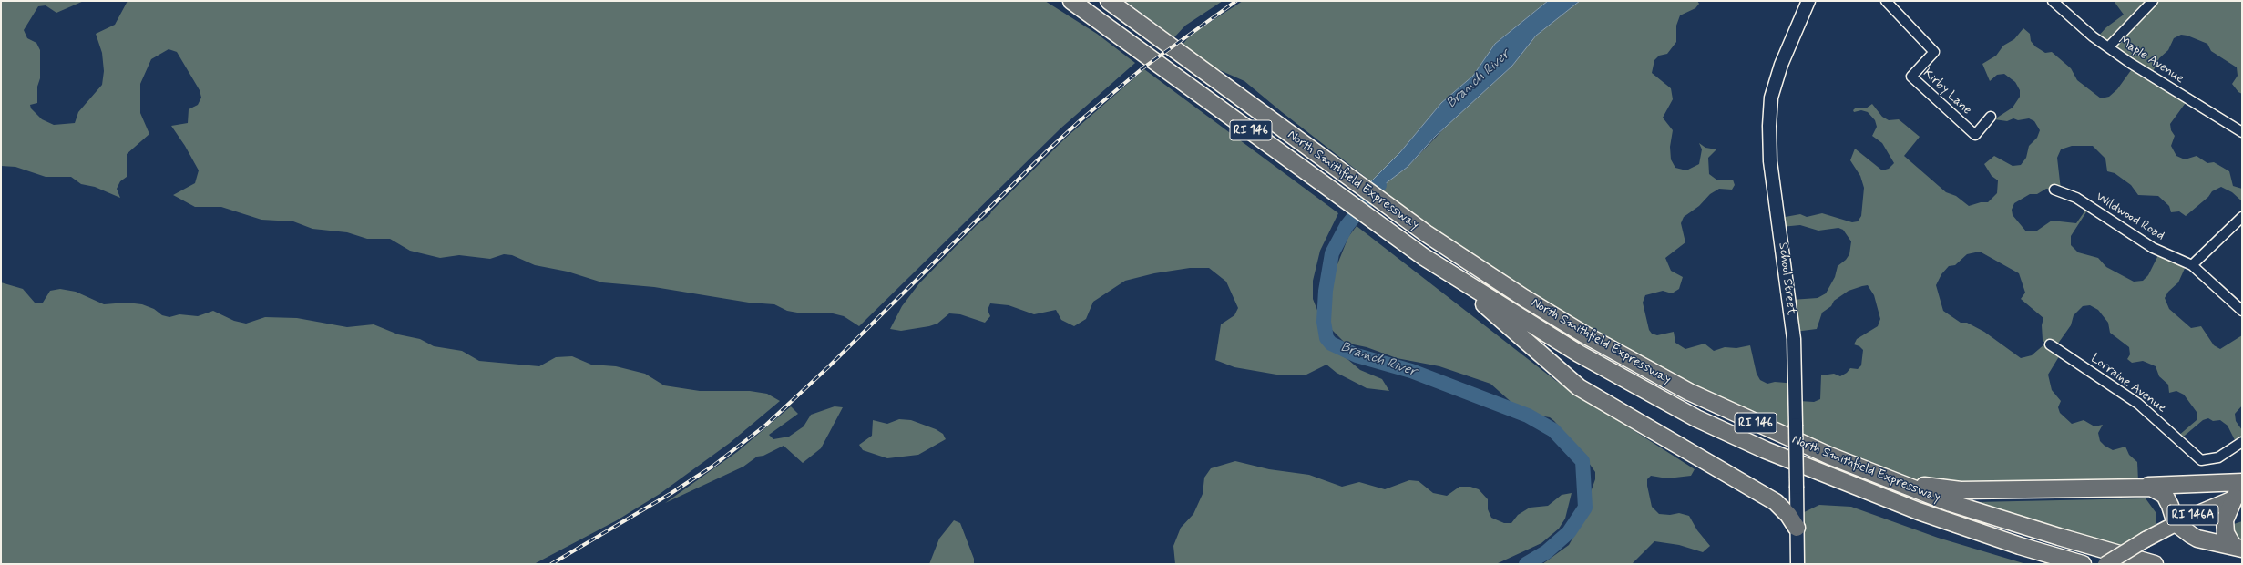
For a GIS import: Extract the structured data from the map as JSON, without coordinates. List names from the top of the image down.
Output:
{
  "streets": {
    "highway": ["RI 146", "North Smithfield Expressway"],
    "main road": ["RI 146A"],
    "street": [
      "Maple Avenue",
      "Kirby Lane",
      "Wildwood Road",
      "School Street",
      "Lorraine Avenue"
    ]
  },
  "water": ["Branch River"]
}
